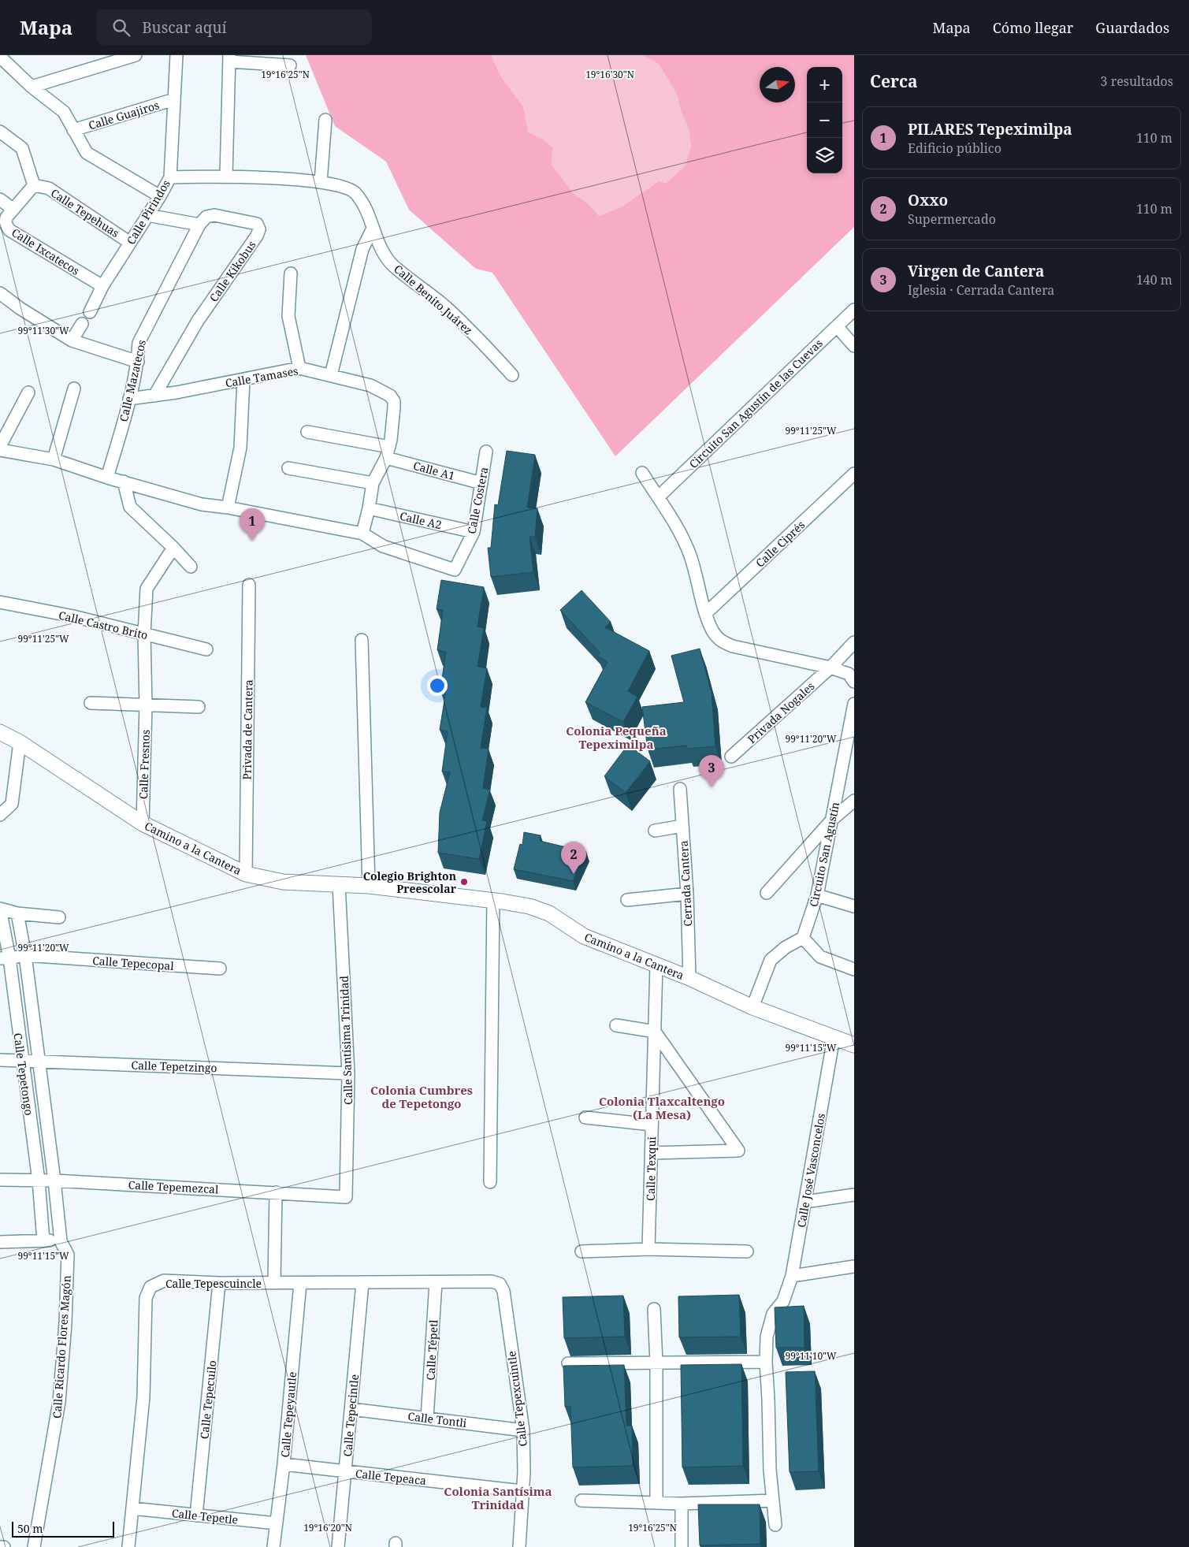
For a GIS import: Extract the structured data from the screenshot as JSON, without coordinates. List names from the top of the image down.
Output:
{
  "streets": {
    "street": [
      "Calle Guajiros",
      "Calle Pirindos",
      "Calle Tepehuas",
      "Calle Ixcatecos",
      "Calle Kikobus",
      "Calle Benito Juárez",
      "Calle Tamases",
      "Calle Mazatecos",
      "Circuito San Agustín de las Cuevas",
      "Calle A1",
      "Calle Costera",
      "Calle A2",
      "Calle Ciprés",
      "Calle Castro Brito",
      "Privada Nogales",
      "Privada de Cantera",
      "Calle Fresnos",
      "Camino a la Cantera",
      "Circuito San Agustín",
      "Cerrada Cantera",
      "Calle Tepecopal",
      "Calle Santísima Trinidad",
      "Calle Tepetzingo",
      "Calle Tepetongo",
      "Calle Texqui",
      "Calle José Vasconcelos",
      "Calle Tepemezcal",
      "Calle Tepescuincle",
      "Calle Ricardo Flores Magón",
      "Calle Tépetl",
      "Calle Tepexcuintle",
      "Calle Tepecuilo",
      "Calle Tepeyautle",
      "Calle Tepecintle",
      "Calle Tontli",
      "Calle Tepeaca",
      "Calle Tepetle"
    ]
  },
  "crossings": [
    ["Calle Guajiros", "Calle Pirindos"],
    ["Calle Pirindos", "Calle Tepehuas"],
    ["Calle Pirindos", "Calle Ixcatecos"],
    ["Calle Pirindos", "Calle Benito Juárez"],
    ["Calle Tepehuas", "Calle Ixcatecos"],
    ["Calle Kikobus", "Calle Tamases"],
    ["Calle Kikobus", "Calle Mazatecos"],
    ["Calle Tamases", "Calle Mazatecos"],
    ["Calle Tamases", "Calle A1"],
    ["Calle A1", "Calle Costera"],
    ["Calle Costera", "Calle A2"],
    ["Calle Castro Brito", "Calle Fresnos"],
    ["Privada de Cantera", "Camino a la Cantera"],
    ["Calle Fresnos", "Camino a la Cantera"],
    ["Camino a la Cantera", "Cerrada Cantera"],
    ["Camino a la Cantera", "Calle Santísima Trinidad"],
    ["Camino a la Cantera", "Calle Texqui"],
    ["Camino a la Cantera", "Calle José Vasconcelos"],
    ["Calle Tepecopal", "Calle Tepetongo"],
    ["Calle Santísima Trinidad", "Calle Tepetzingo"],
    ["Calle Santísima Trinidad", "Calle Tepemezcal"],
    ["Calle Tepetzingo", "Calle Tepetongo"],
    ["Calle Tepetongo", "Calle Tepemezcal"],
    ["Calle Tepetongo", "Calle Ricardo Flores Magón"],
    ["Calle Tepescuincle", "Calle Tépetl"],
    ["Calle Tepescuincle", "Calle Tepexcuintle"],
    ["Calle Tepescuincle", "Calle Tepecuilo"],
    ["Calle Tepescuincle", "Calle Tepeyautle"],
    ["Calle Tepescuincle", "Calle Tepecintle"],
    ["Calle Tepescuincle", "Calle Tepetle"],
    ["Calle Tépetl", "Calle Tontli"],
    ["Calle Tepexcuintle", "Calle Tontli"],
    ["Calle Tepexcuintle", "Calle Tepeaca"],
    ["Calle Tepecuilo", "Calle Tepetle"],
    ["Calle Tepeyautle", "Calle Tepeaca"],
    ["Calle Tepeyautle", "Calle Tepetle"],
    ["Calle Tepecintle", "Calle Tontli"],
    ["Calle Tepecintle", "Calle Tepeaca"]
  ],
  "districts": [
    "Colonia Pequeña Tepeximilpa",
    "Colonia Cumbres de Tepetongo",
    "Colonia Tlaxcaltengo (La Mesa)",
    "Colonia Santísima Trinidad"
  ],
  "places": ["Colegio Brighton Preescolar"],
  "scale_bar": "50 m",
  "north": "right",
  "page": {
    "header": "Mapa",
    "search": "Buscar aquí",
    "nav": ["Mapa", "Cómo llegar", "Guardados"],
    "heading": ["Cerca", "3 resultados"],
    "map_buttons": ["+", "−"],
    "list": [
      {
        "mark": "1",
        "name": "PILARES Tepeximilpa",
        "note": "Edificio público",
        "value": "110 m"
      },
      {
        "mark": "2",
        "name": "Oxxo",
        "note": "Supermercado",
        "value": "110 m"
      },
      {
        "mark": "3",
        "name": "Virgen de Cantera",
        "note": "Iglesia · Cerrada Cantera",
        "value": "140 m"
      }
    ],
    "pins": ["1", "3", "2"],
    "scale": "50 m"
  },
  "coordinates": [
    "19°16'25\"N",
    "19°16'30\"N",
    "99°11'30\"W",
    "99°11'25\"W",
    "99°11'20\"W",
    "99°11'15\"W",
    "99°11'10\"W",
    "19°16'20\"N"
  ]
}
